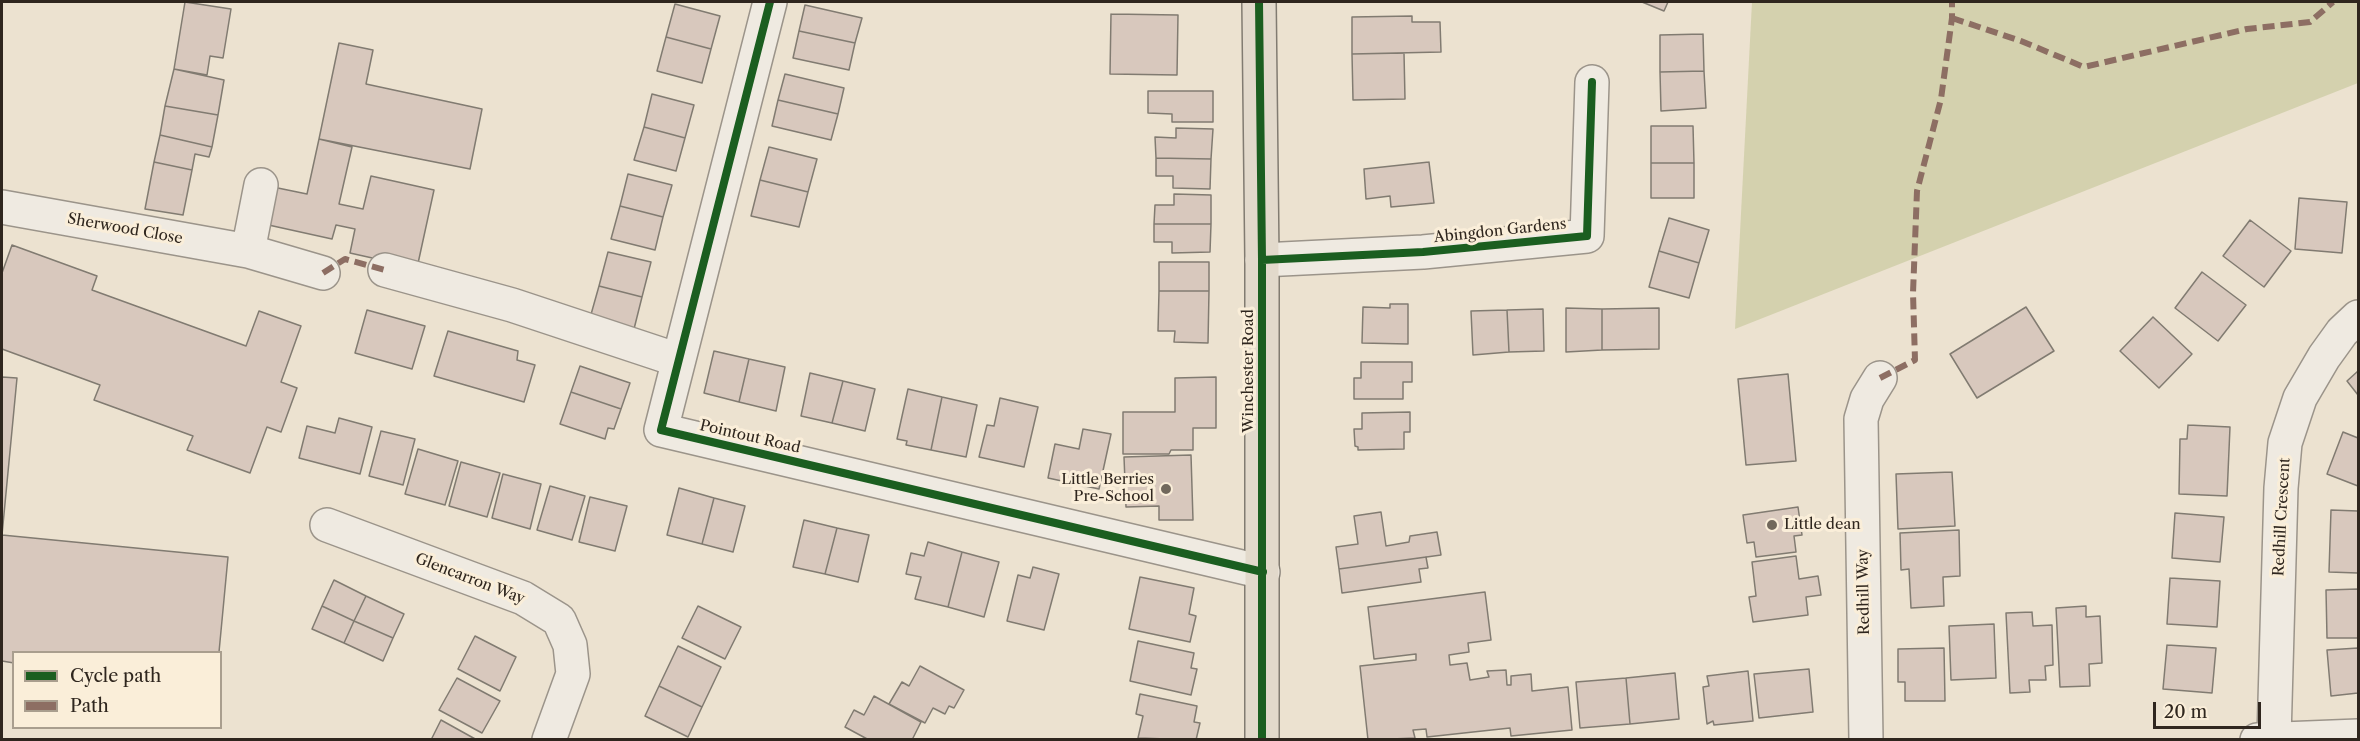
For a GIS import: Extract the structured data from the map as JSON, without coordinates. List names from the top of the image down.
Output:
{
  "streets": {
    "main road": ["Winchester Road"],
    "street": [
      "Sherwood Close",
      "Abingdon Gardens",
      "Pointout Road",
      "Redhill Crescent",
      "Glencarron Way",
      "Redhill Way"
    ]
  },
  "crossings": [
    ["Abingdon Gardens", "Winchester Road"],
    ["Winchester Road", "Pointout Road"]
  ],
  "places": ["Little Berries Pre-School", "Little dean"],
  "legend": ["Cycle path", "Path"],
  "scale_bar": "20 m"
}
